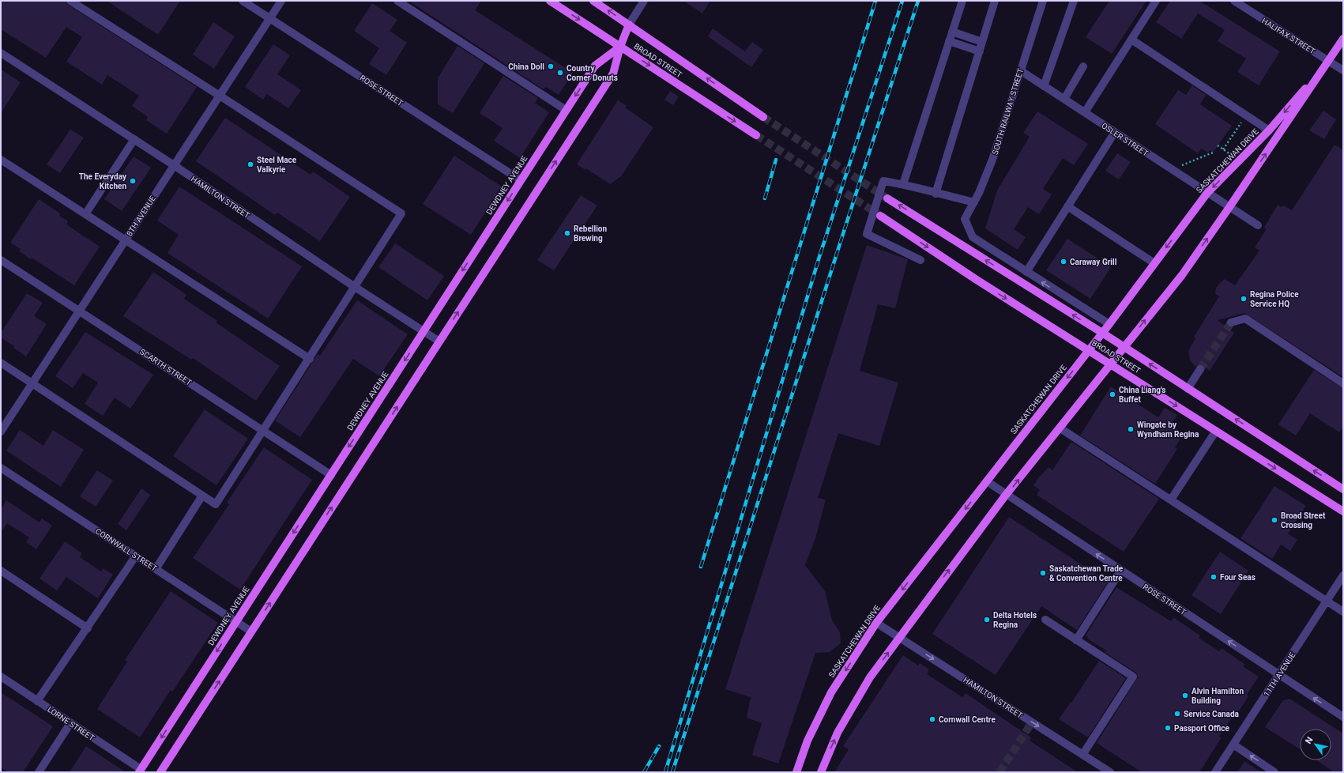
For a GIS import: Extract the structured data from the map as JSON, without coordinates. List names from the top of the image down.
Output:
{
  "streets": {
    "main road": ["BROAD STREET", "SASKATCHEWAN DRIVE", "DEWDNEY AVENUE"],
    "street": [
      "HALIFAX STREET",
      "ROSE STREET",
      "SOUTH RAILWAY STREET",
      "OSLER STREET",
      "HAMILTON STREET",
      "8TH AVENUE",
      "SCARTH STREET",
      "CORNWALL STREET",
      "11TH AVENUE",
      "LORNE STREET"
    ]
  },
  "crossings": [
    ["HALIFAX STREET", "SASKATCHEWAN DRIVE"],
    ["BROAD STREET", "SASKATCHEWAN DRIVE"],
    ["BROAD STREET", "DEWDNEY AVENUE"],
    ["ROSE STREET", "SASKATCHEWAN DRIVE"],
    ["ROSE STREET", "DEWDNEY AVENUE"],
    ["ROSE STREET", "8TH AVENUE"],
    ["ROSE STREET", "11TH AVENUE"],
    ["SOUTH RAILWAY STREET", "OSLER STREET"],
    ["OSLER STREET", "SASKATCHEWAN DRIVE"],
    ["SASKATCHEWAN DRIVE", "HAMILTON STREET"],
    ["DEWDNEY AVENUE", "HAMILTON STREET"],
    ["DEWDNEY AVENUE", "SCARTH STREET"],
    ["DEWDNEY AVENUE", "CORNWALL STREET"],
    ["DEWDNEY AVENUE", "LORNE STREET"],
    ["HAMILTON STREET", "8TH AVENUE"],
    ["8TH AVENUE", "SCARTH STREET"]
  ],
  "one_way": ["ROSE STREET"],
  "places": [
    "China Doll",
    "Country Corner Donuts",
    "Steel Mace Valkyrie",
    "The Everyday Kitchen",
    "Rebellion Brewing",
    "Caraway Grill",
    "Regina Police Service HQ",
    "China Liang's Buffet",
    "Wingate by Wyndham Regina",
    "Broad Street Crossing",
    "Saskatchewan Trade & Convention Centre",
    "Four Seas",
    "Delta Hotels Regina",
    "Alvin Hamilton Building",
    "Service Canada",
    "Cornwall Centre",
    "Passport Office"
  ],
  "north": "top left"
}
